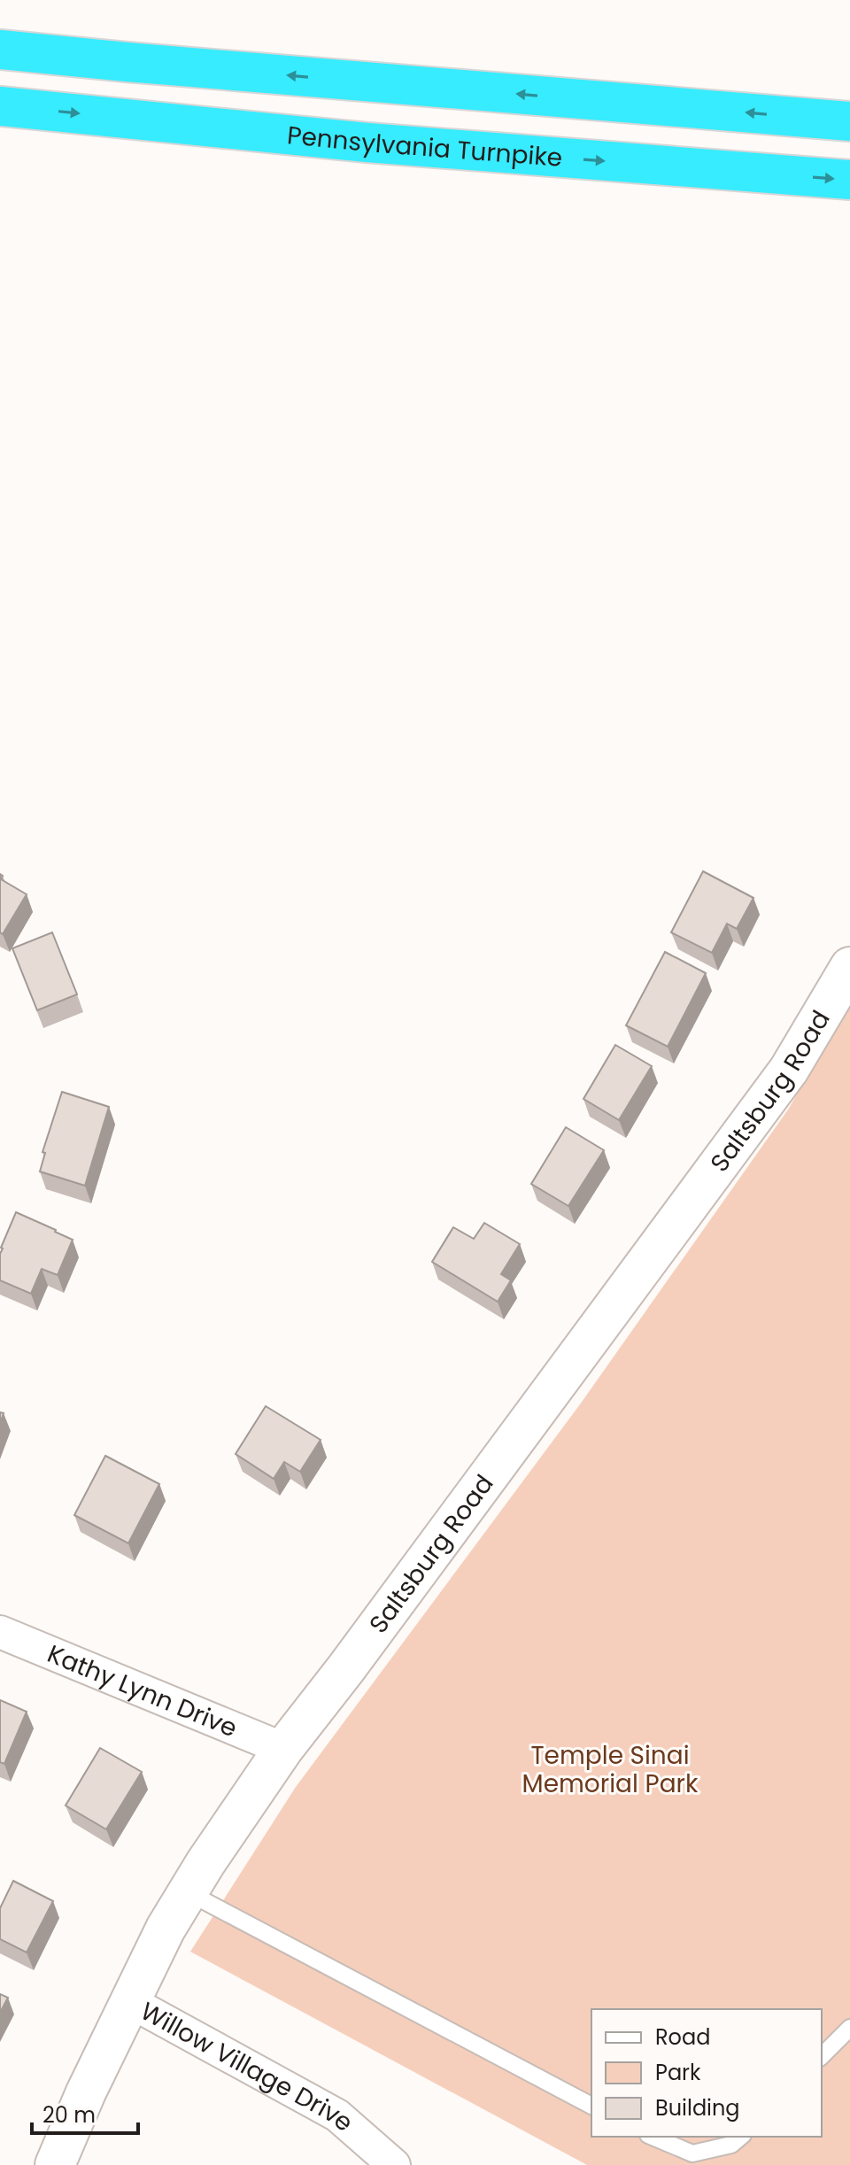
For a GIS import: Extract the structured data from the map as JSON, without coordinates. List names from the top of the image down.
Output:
{
  "streets": {
    "highway": ["Pennsylvania Turnpike"],
    "main road": ["Saltsburg Road"],
    "street": ["Kathy Lynn Drive", "Willow Village Drive"]
  },
  "crossings": [
    ["Saltsburg Road", "Kathy Lynn Drive"],
    ["Saltsburg Road", "Willow Village Drive"]
  ],
  "parks": ["Temple Sinai Memorial Park"],
  "legend": ["Road", "Park", "Building"],
  "scale_bar": "20 m"
}
